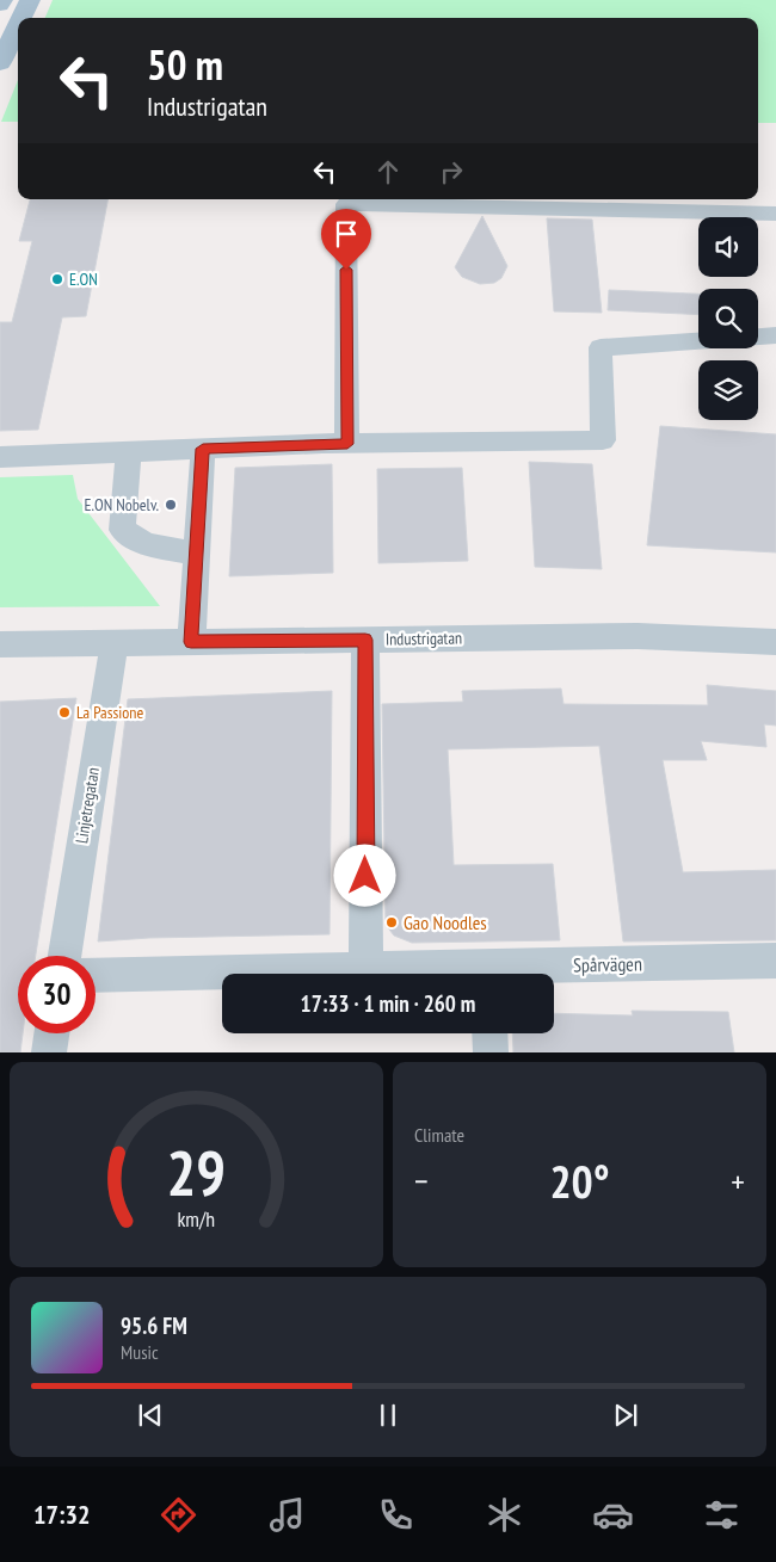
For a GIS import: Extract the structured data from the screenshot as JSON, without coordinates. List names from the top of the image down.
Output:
{
  "streets": {
    "street": ["Industrigatan", "Linjetregatan", "Spårvägen"]
  },
  "crossings": [
    ["Industrigatan", "Linjetregatan"]
  ],
  "places": [
    "E.ON",
    "E.ON Nobelv.",
    "La Passione",
    "Gao Noodles"
  ],
  "page": {
    "turn": ["50 m", "Industrigatan"],
    "limit": "30",
    "trip": "17:33 · 1 min · 260 m",
    "tile": "Climate",
    "heat": ["−", "20°", "+"],
    "song": ["95.6 FM", "Music"],
    "tabs": "17:32",
    "gauge": ["29", "km/h"]
  }
}
